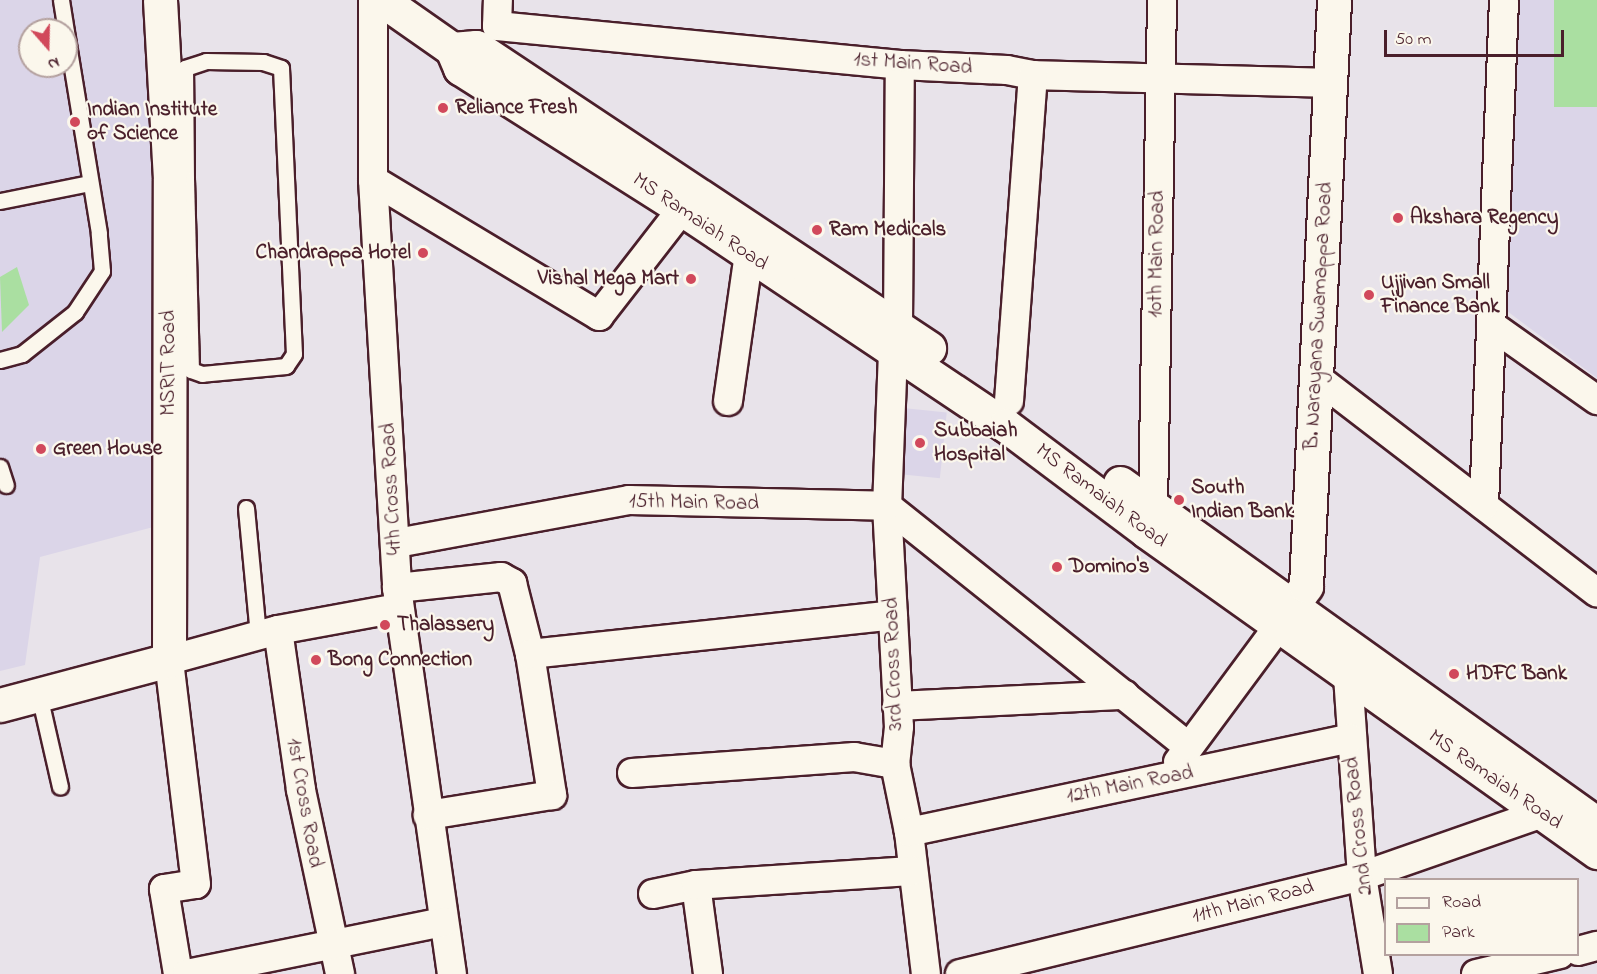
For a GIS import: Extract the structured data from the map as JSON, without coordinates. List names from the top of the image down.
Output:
{
  "streets": {
    "main road": ["MS Ramaiah Road", "B. Narayana Swamappa Road", "MSRIT Road"],
    "street": [
      "1st Main Road",
      "10th Main Road",
      "4th Cross Road",
      "15th Main Road",
      "3rd Cross Road",
      "12th Main Road",
      "1st Cross Road",
      "2nd Cross Road",
      "11th Main Road"
    ]
  },
  "crossings": [
    ["1st Main Road", "10th Main Road"],
    ["1st Main Road", "B. Narayana Swamappa Road"],
    ["1st Main Road", "3rd Cross Road"],
    ["MS Ramaiah Road", "10th Main Road"],
    ["MS Ramaiah Road", "B. Narayana Swamappa Road"],
    ["MS Ramaiah Road", "3rd Cross Road"],
    ["MS Ramaiah Road", "2nd Cross Road"],
    ["MS Ramaiah Road", "11th Main Road"],
    ["4th Cross Road", "15th Main Road"],
    ["15th Main Road", "3rd Cross Road"],
    ["3rd Cross Road", "12th Main Road"],
    ["12th Main Road", "2nd Cross Road"],
    ["2nd Cross Road", "11th Main Road"]
  ],
  "places": [
    "Reliance Fresh",
    "Indian Institute of Science",
    "Akshara Regency",
    "Ram Medicals",
    "Chandrappa Hotel",
    "Vishal Mega Mart",
    "Ujjivan Small Finance Bank",
    "Subbaiah Hospital",
    "Green House",
    "South Indian Bank",
    "Domino's",
    "Thalassery",
    "Bong Connection",
    "HDFC Bank"
  ],
  "legend": ["Road", "Park"],
  "scale_bar": "50 m",
  "north": "bottom"
}
